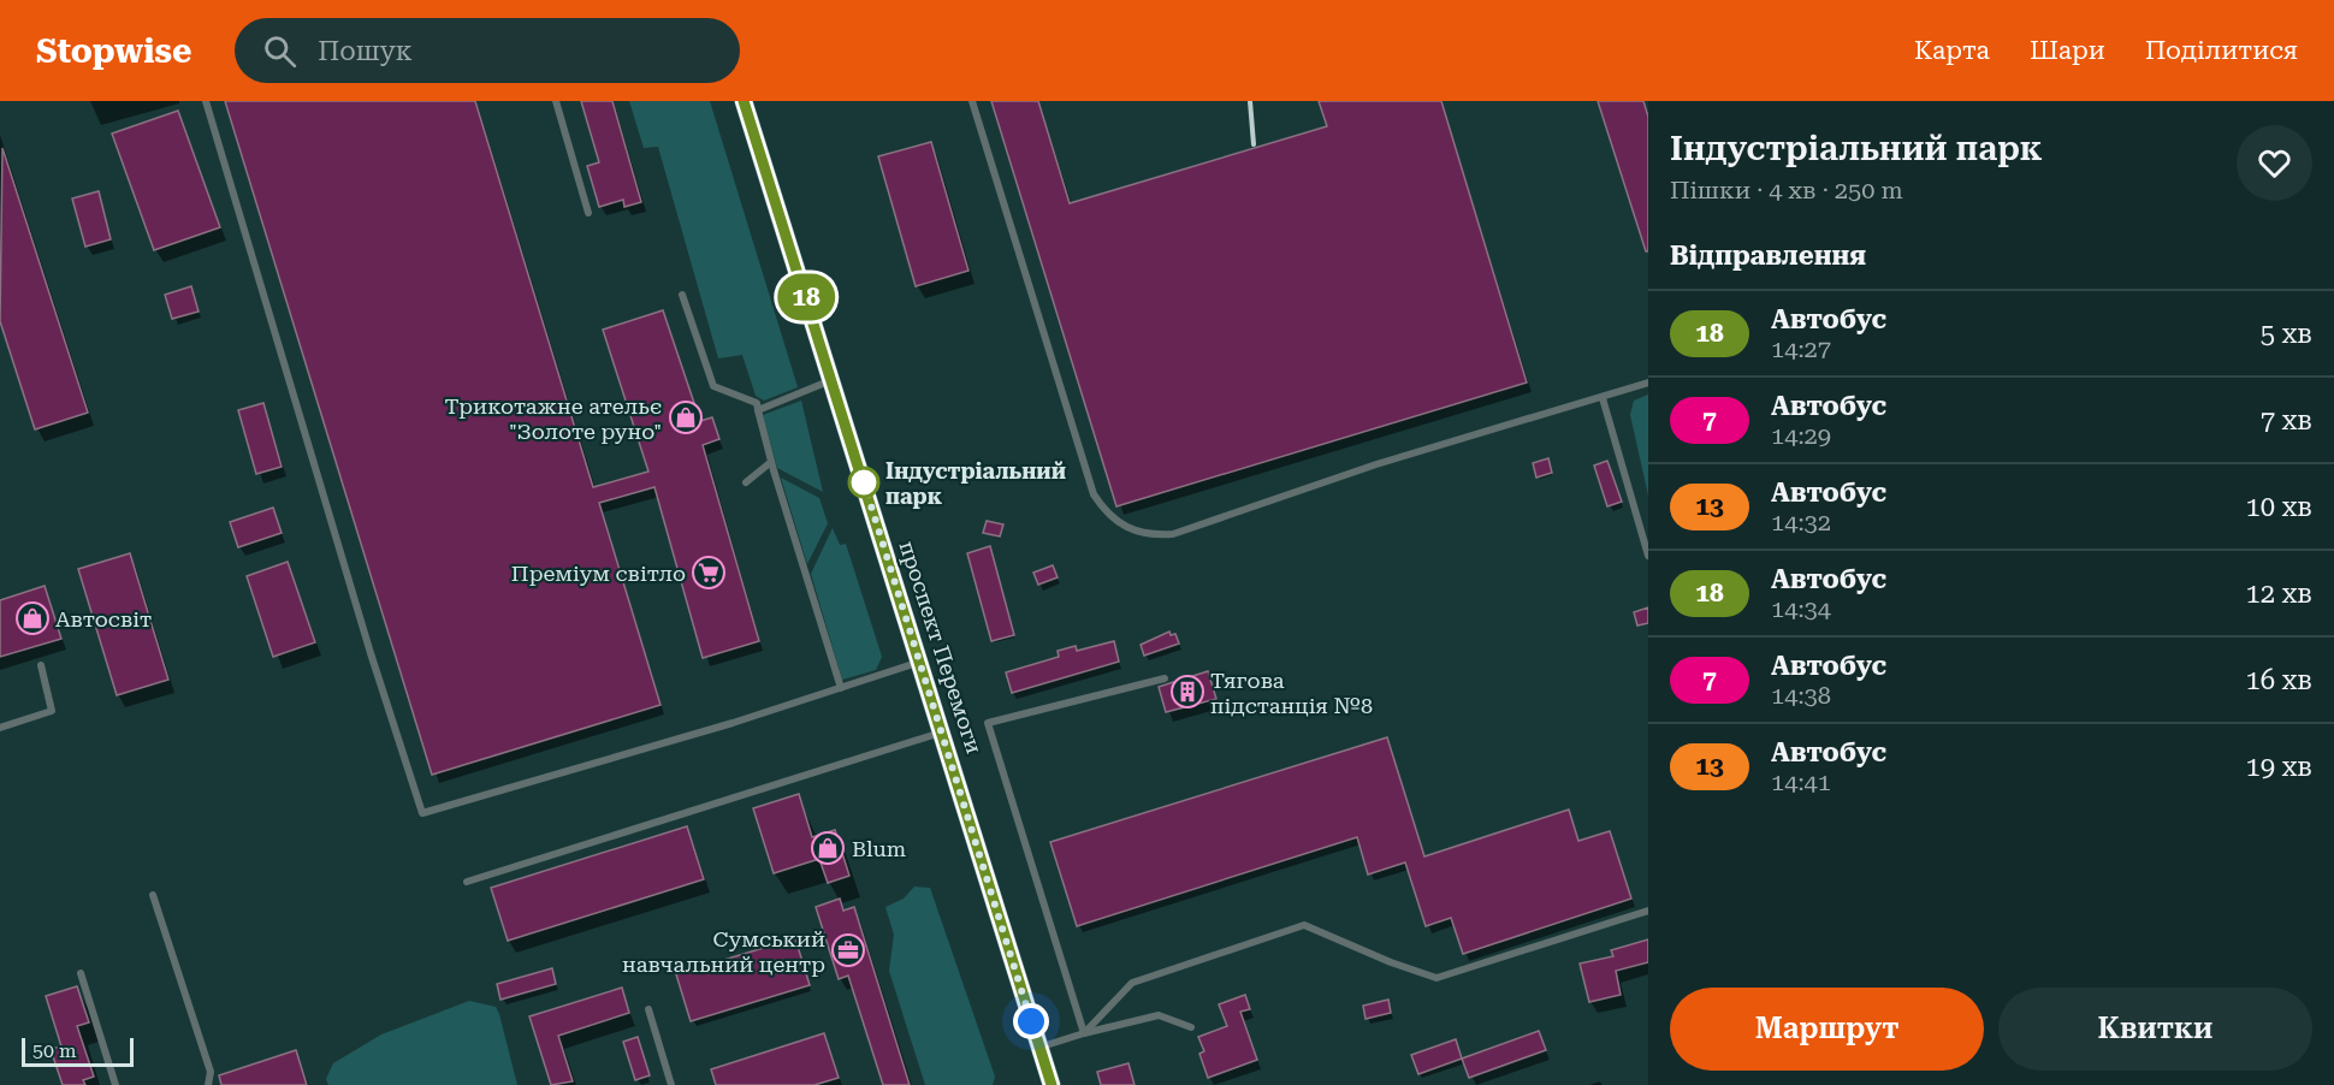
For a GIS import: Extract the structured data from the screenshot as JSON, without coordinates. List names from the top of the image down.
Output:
{
  "streets": {
    "main road": ["проспект Перемоги"]
  },
  "places": {
    "shop": ["Трикотажне ательє \"Золоте руно\"", "Автосвіт", "Blum"],
    "other": ["Індустріальний парк"],
    "supermarket": ["Преміум світло"],
    "building": ["Тягова підстанція №8"],
    "office": ["Сумський навчальний центр"]
  },
  "lines": ["bus line 18"],
  "scale_bar": "50 m",
  "page": {
    "header": "Stopwise",
    "search": "Пошук",
    "nav": ["Карта", "Шари", "Поділитися"],
    "on_map": "18",
    "heading": [
      ["Індустріальний парк", "Пішки · 4 хв · 250 m"],
      "Відправлення"
    ],
    "list": [
      {
        "mark": "18",
        "name": "Автобус",
        "note": "14:27",
        "value": "5 хв"
      },
      {
        "mark": "7",
        "name": "Автобус",
        "note": "14:29",
        "value": "7 хв"
      },
      {
        "mark": "13",
        "name": "Автобус",
        "note": "14:32",
        "value": "10 хв"
      },
      {
        "mark": "18",
        "name": "Автобус",
        "note": "14:34",
        "value": "12 хв"
      },
      {
        "mark": "7",
        "name": "Автобус",
        "note": "14:38",
        "value": "16 хв"
      },
      {
        "mark": "13",
        "name": "Автобус",
        "note": "14:41",
        "value": "19 хв"
      }
    ],
    "buttons": ["Маршрут", "Квитки"],
    "scale": "50 m"
  }
}
